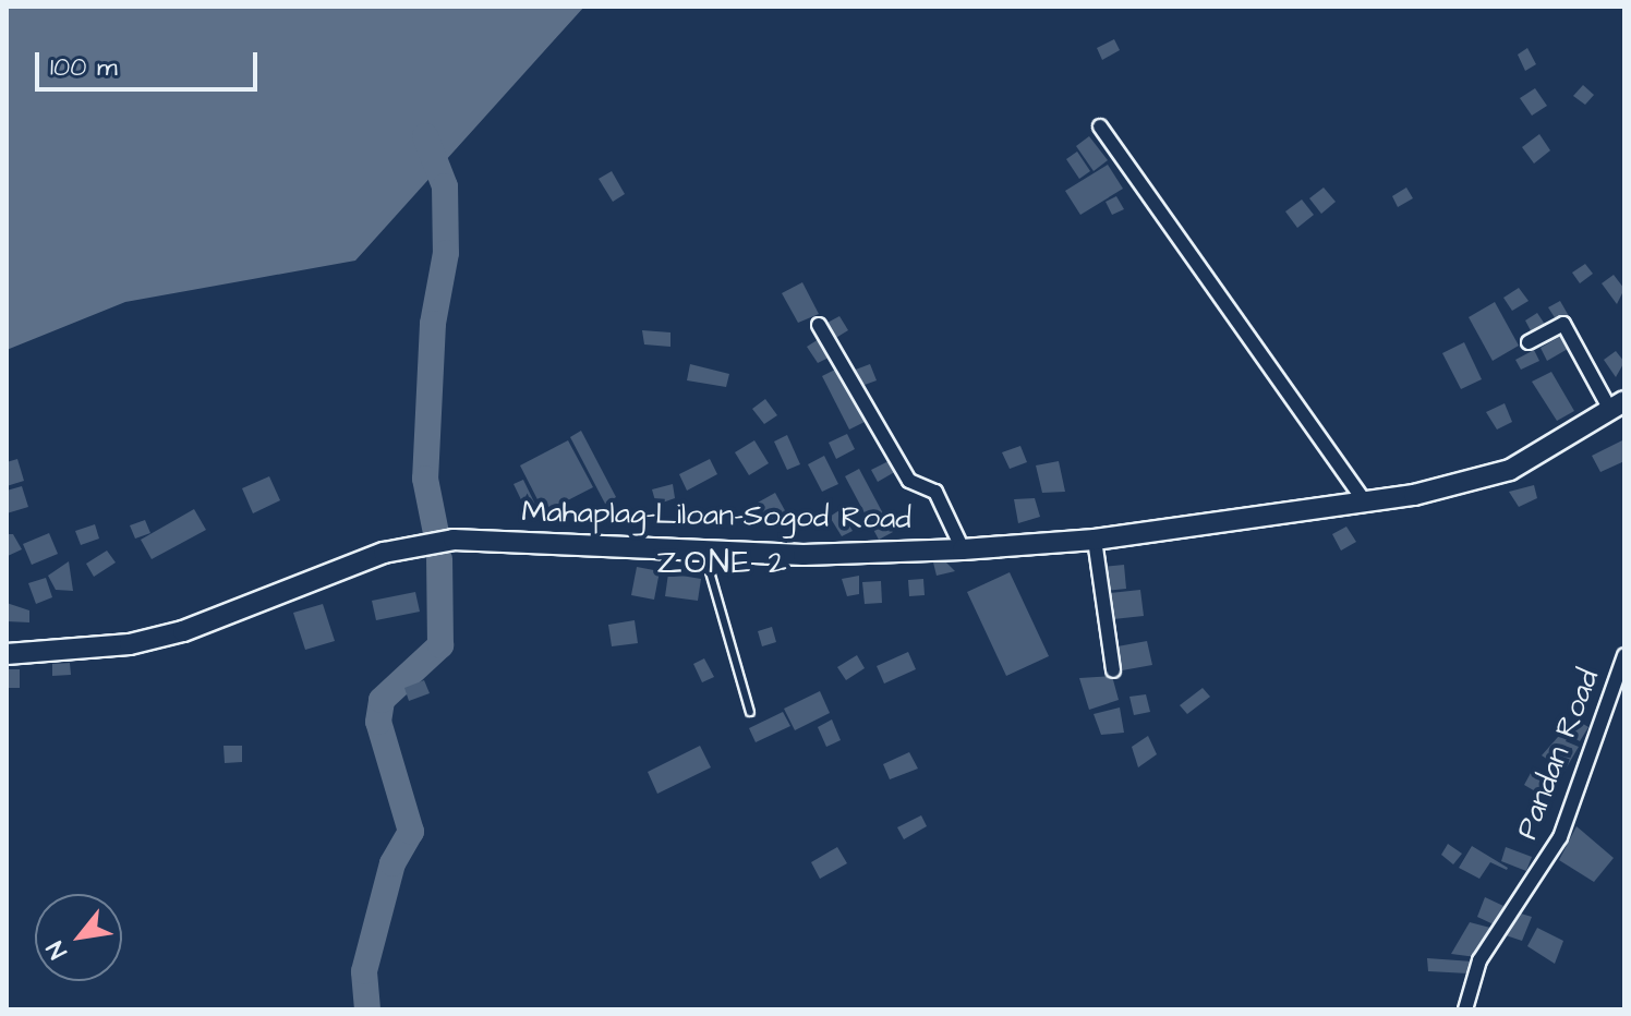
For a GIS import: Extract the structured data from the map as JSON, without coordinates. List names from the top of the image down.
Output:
{
  "streets": {
    "main road": ["Mahaplag-Liloan-Sogod Road"],
    "street": ["Pandan Road"]
  },
  "districts": ["ZONE 2"],
  "scale_bar": "100 m",
  "north": "bottom left"
}
